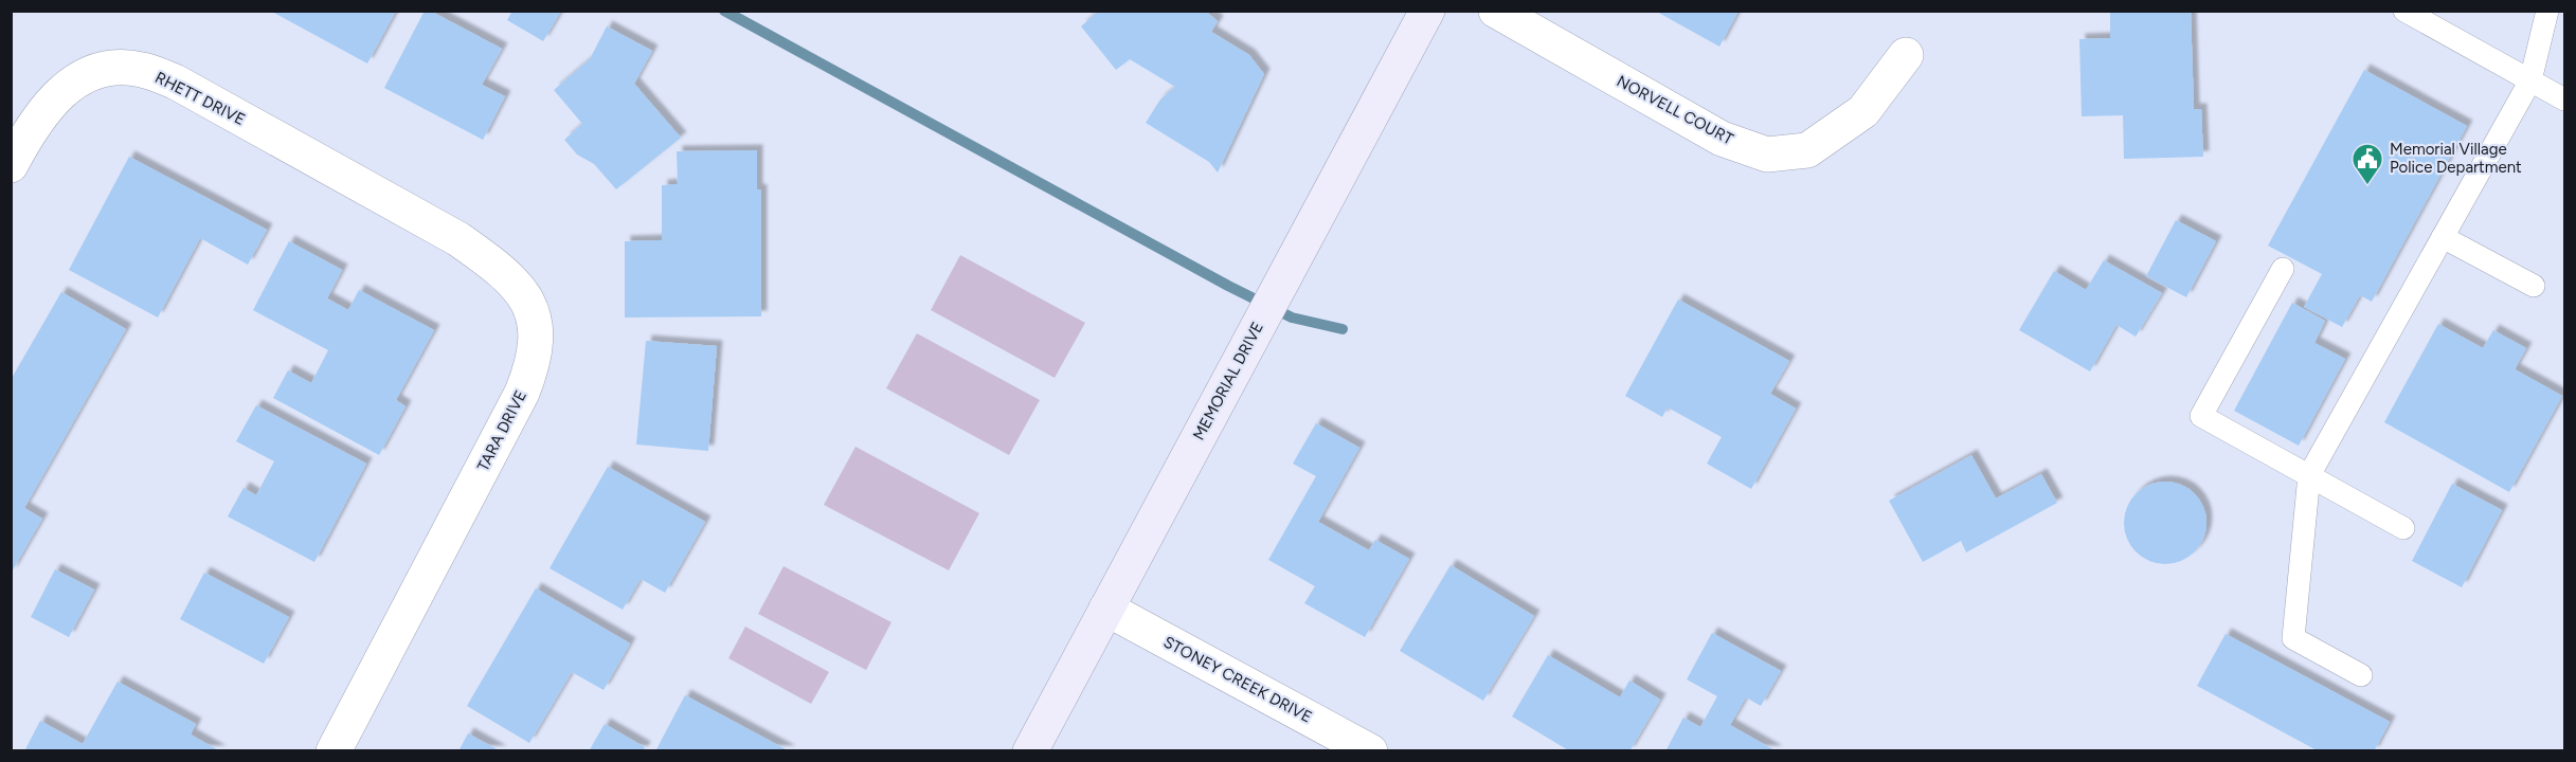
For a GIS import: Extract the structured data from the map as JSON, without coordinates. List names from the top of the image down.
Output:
{
  "streets": {
    "street": [
      "RHETT DRIVE",
      "NORVELL COURT",
      "MEMORIAL DRIVE",
      "TARA DRIVE",
      "STONEY CREEK DRIVE"
    ]
  },
  "crossings": [
    ["RHETT DRIVE", "TARA DRIVE"],
    ["MEMORIAL DRIVE", "STONEY CREEK DRIVE"]
  ],
  "places": {
    "public building": ["Memorial Village Police Department"]
  }
}
